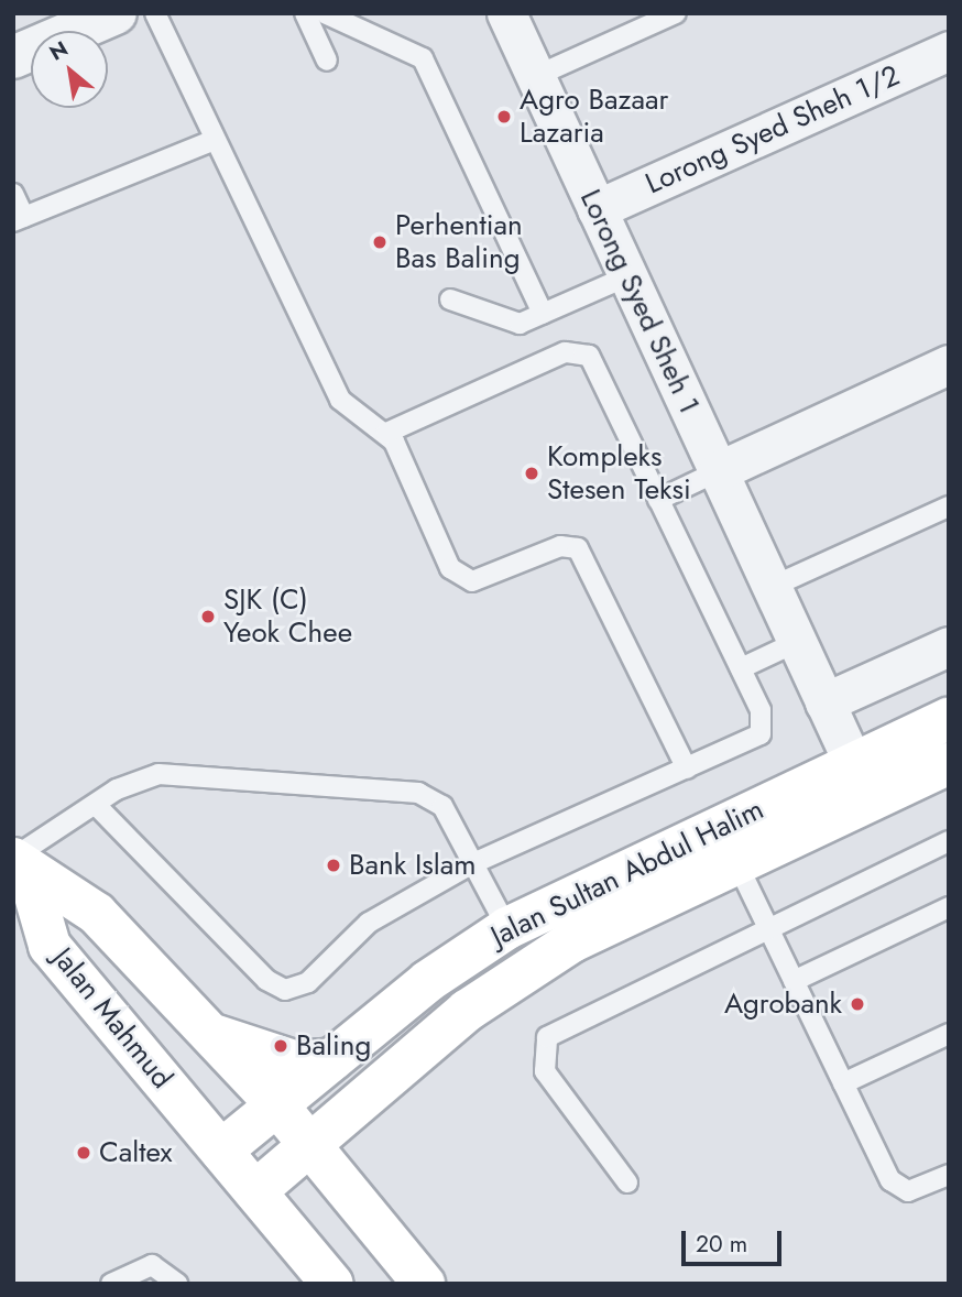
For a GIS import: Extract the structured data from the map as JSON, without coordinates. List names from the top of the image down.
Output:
{
  "streets": {
    "main road": ["Jalan Sultan Abdul Halim", "Jalan Mahmud"],
    "street": ["Lorong Syed Sheh 1/2", "Lorong Syed Sheh 1"]
  },
  "crossings": [
    ["Lorong Syed Sheh 1/2", "Lorong Syed Sheh 1"],
    ["Lorong Syed Sheh 1", "Jalan Sultan Abdul Halim"],
    ["Jalan Sultan Abdul Halim", "Jalan Mahmud"]
  ],
  "places": [
    "Agro Bazaar Lazaria",
    "Perhentian Bas Baling",
    "Kompleks Stesen Teksi",
    "SJK (C) Yeok Chee",
    "Bank Islam",
    "Agrobank",
    "Baling",
    "Caltex"
  ],
  "scale_bar": "20 m",
  "north": "top left"
}
